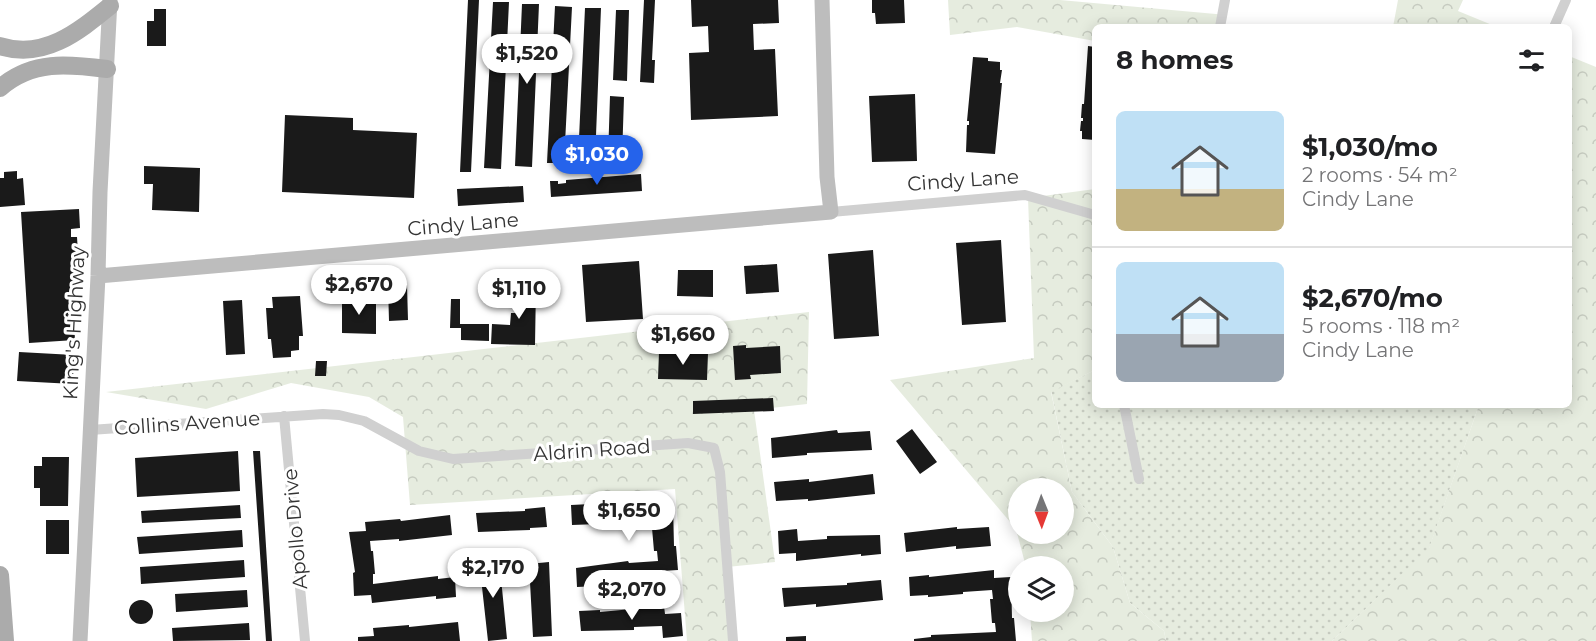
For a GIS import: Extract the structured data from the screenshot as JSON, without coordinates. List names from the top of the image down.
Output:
{
  "streets": {
    "street": [
      "Cindy Lane",
      "King's Highway",
      "Collins Avenue",
      "Aldrin Road",
      "Apollo Drive"
    ]
  },
  "crossings": [
    ["Cindy Lane", "King's Highway"],
    ["King's Highway", "Collins Avenue"],
    ["Collins Avenue", "Aldrin Road"],
    ["Collins Avenue", "Apollo Drive"],
    ["Aldrin Road", "Apollo Drive"]
  ],
  "north": "bottom",
  "page": {
    "heading": "8 homes",
    "price": [
      "$1,520",
      "$1,030",
      "$2,670",
      "$1,110",
      "$1,660",
      "$1,650",
      "$2,170",
      "$2,070"
    ],
    "list": [
      {
        "name": "$1,030/mo",
        "note": "2 rooms · 54 m² · Cindy Lane"
      },
      {
        "name": "$2,670/mo",
        "note": "5 rooms · 118 m² · Cindy Lane"
      }
    ]
  }
}
